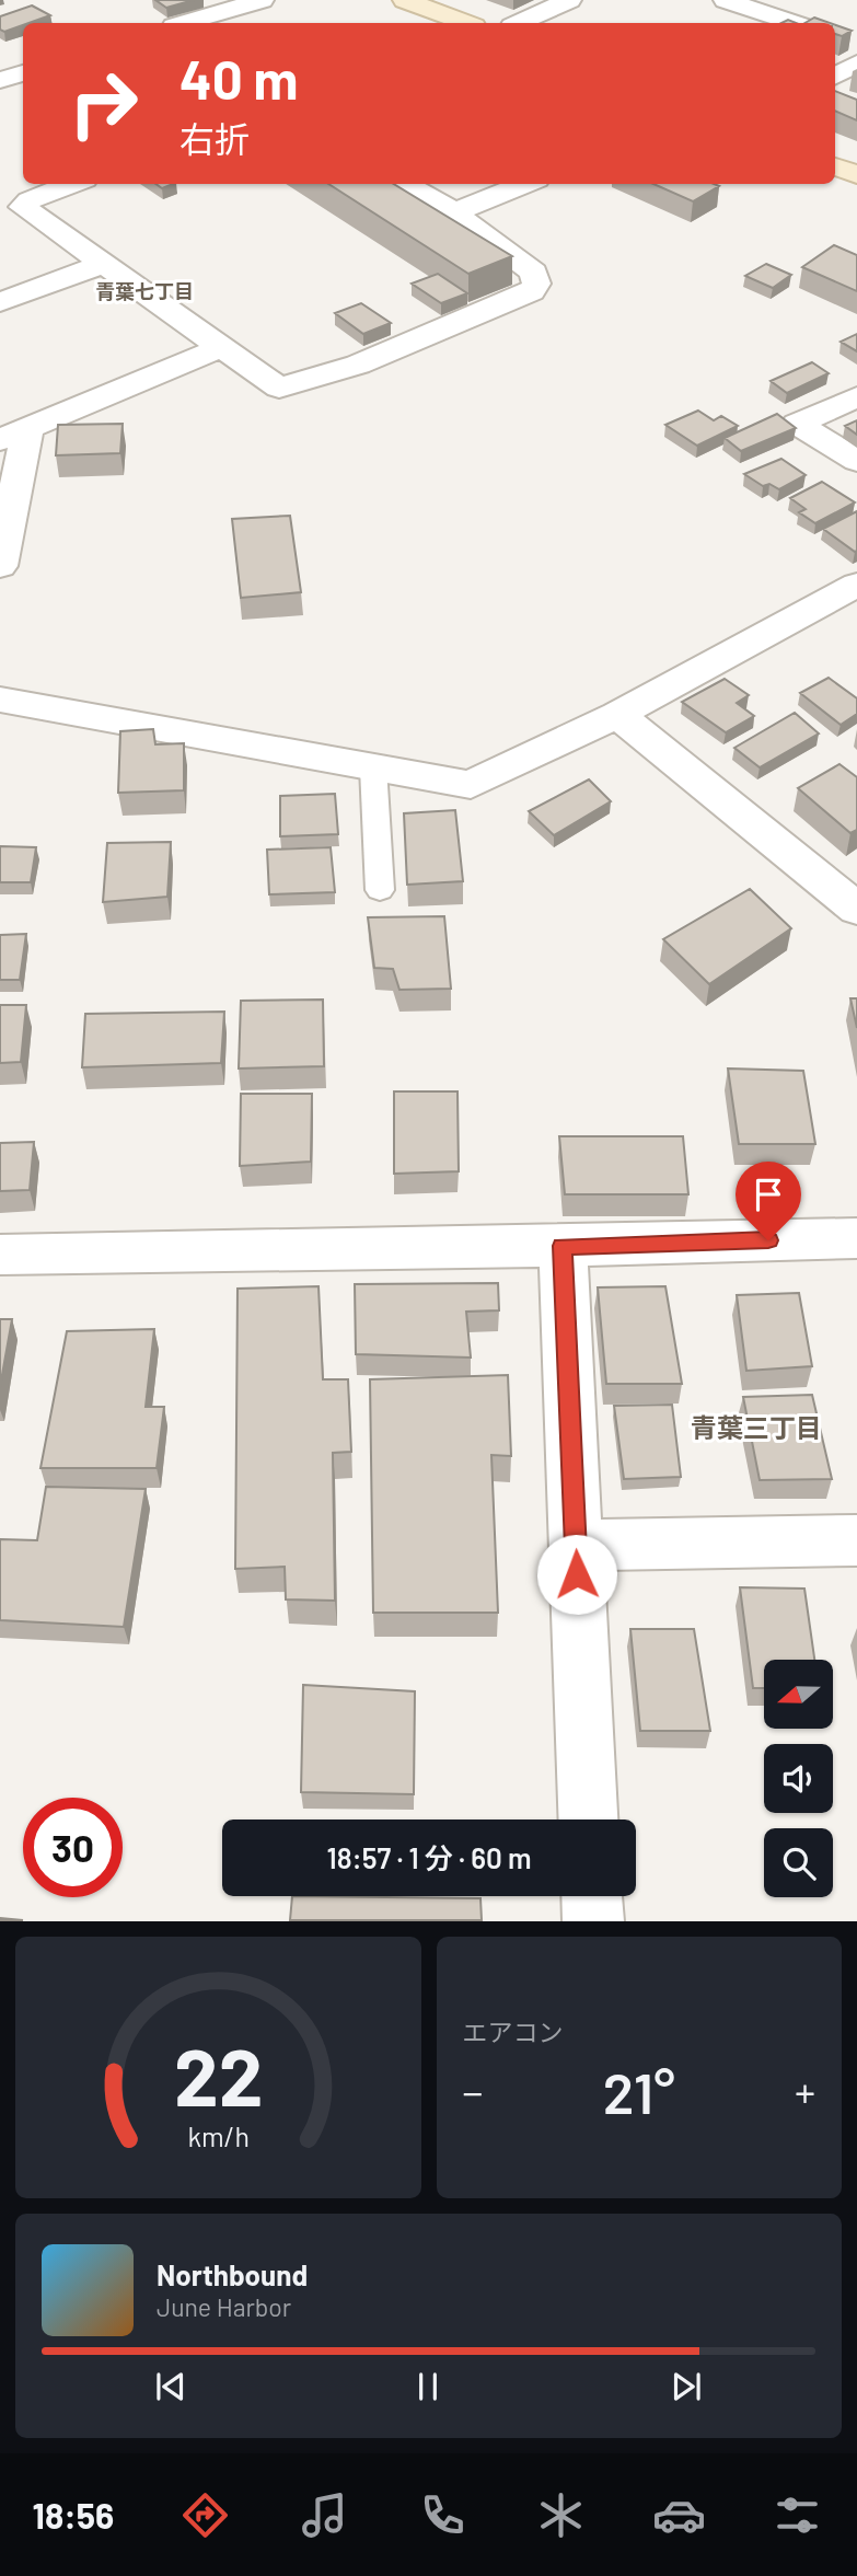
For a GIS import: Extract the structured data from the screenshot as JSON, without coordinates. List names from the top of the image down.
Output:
{
  "districts": ["青葉七丁目", "青葉三丁目"],
  "north": "left",
  "page": {
    "turn": ["40 m", "右折"],
    "limit": "30",
    "trip": "18:57 · 1 分 · 60 m",
    "tile": "エアコン",
    "heat": ["−", "21°", "+"],
    "song": ["Northbound", "June Harbor"],
    "tabs": "18:56",
    "gauge": ["22", "km/h"]
  }
}
